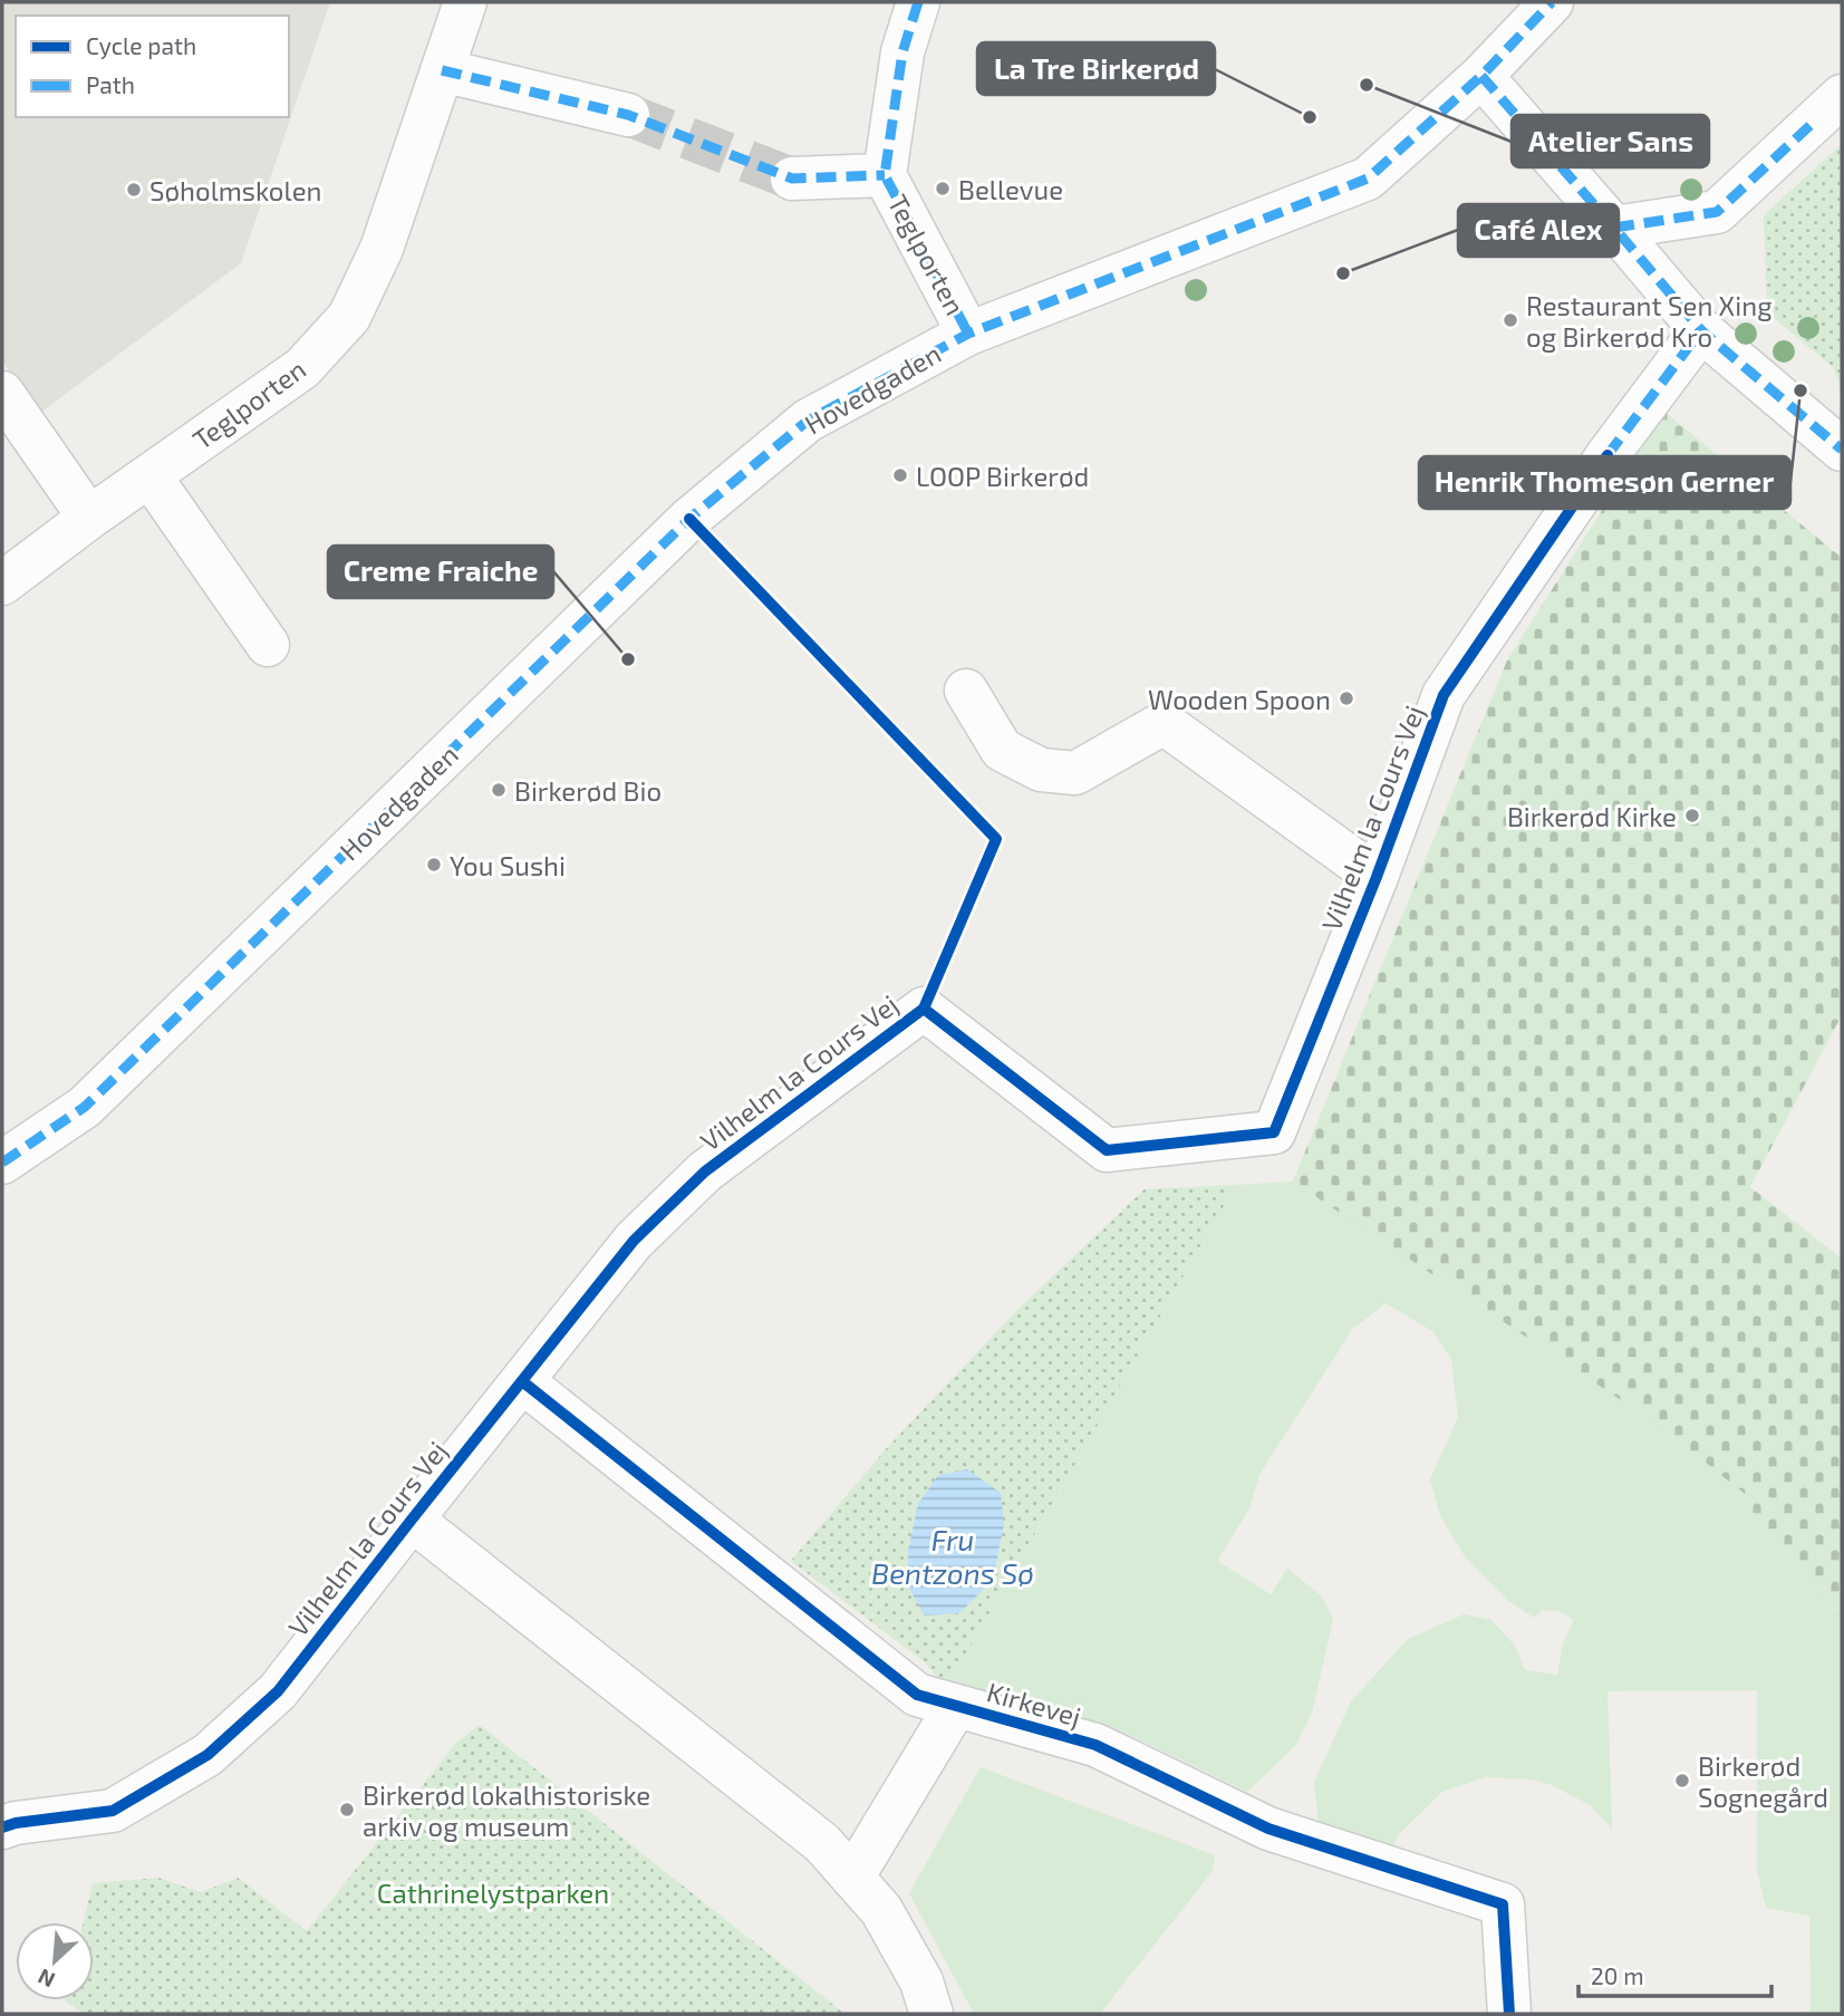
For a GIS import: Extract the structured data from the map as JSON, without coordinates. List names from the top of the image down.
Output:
{
  "streets": {
    "street": [
      "Teglporten",
      "Hovedgaden",
      "Vilhelm la Cours Vej",
      "Kirkevej"
    ]
  },
  "crossings": [
    ["Teglporten", "Hovedgaden"],
    ["Vilhelm la Cours Vej", "Kirkevej"]
  ],
  "water": ["Fru Bentzons Sø"],
  "parks": ["Cathrinelystparken"],
  "places": [
    "Atelier Sans",
    "La Tre Birkerød",
    "Bellevue",
    "Søholmskolen",
    "Café Alex",
    "Restaurant Sen Xing og Birkerød Kro",
    "Henrik Thomesøn Gerner",
    "LOOP Birkerød",
    "Creme Fraiche",
    "Wooden Spoon",
    "Birkerød Bio",
    "Birkerød Kirke",
    "You Sushi",
    "Birkerød Sognegård",
    "Birkerød lokalhistoriske arkiv og museum"
  ],
  "legend": ["Cycle path", "Path"],
  "scale_bar": "20 m",
  "north": "bottom left"
}
